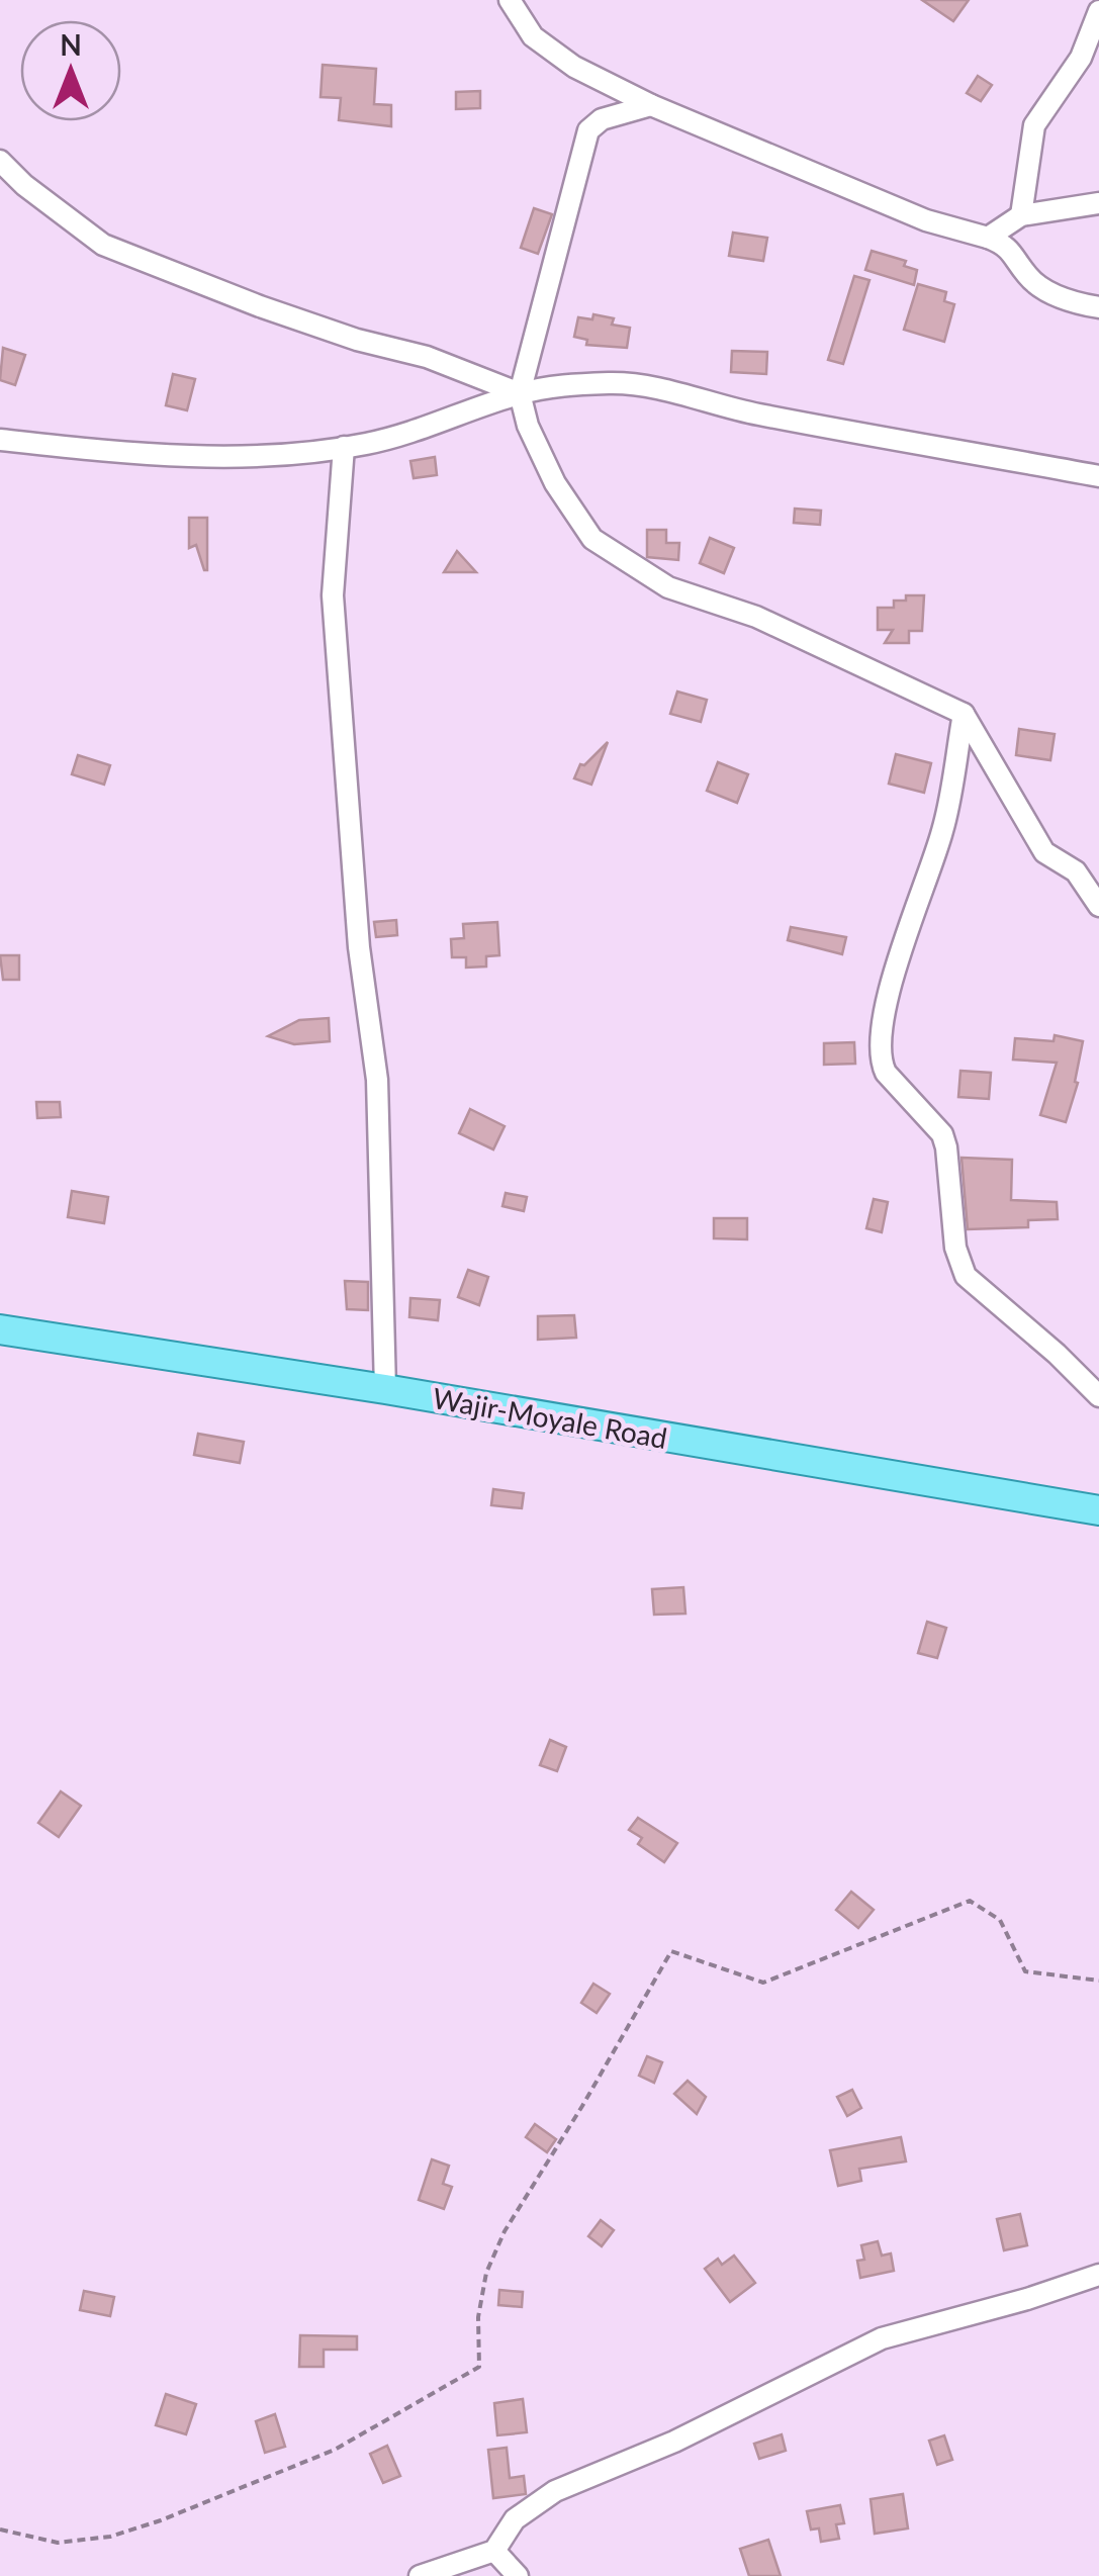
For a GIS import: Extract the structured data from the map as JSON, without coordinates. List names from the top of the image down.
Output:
{
  "streets": {
    "main road": ["Wajir-Moyale Road"]
  },
  "north": "top"
}
